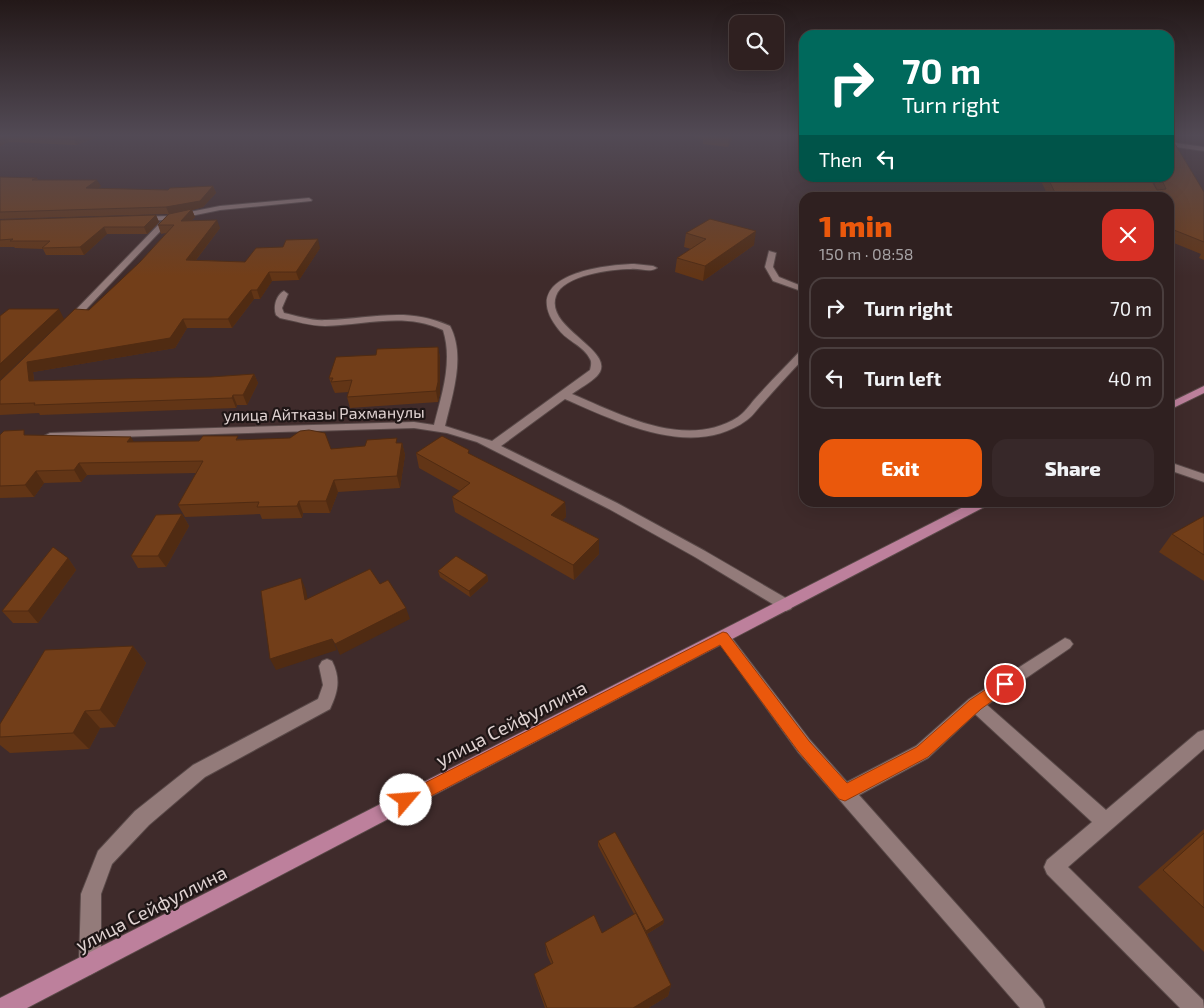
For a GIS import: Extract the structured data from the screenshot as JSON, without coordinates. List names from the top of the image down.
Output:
{
  "streets": {
    "main road": ["улица Сейфуллина"],
    "street": ["улица Айтказы Рахманулы"]
  },
  "crossings": [
    ["улица Айтказы Рахманулы", "улица Сейфуллина"]
  ],
  "page": {
    "turn": ["70 m", "Turn right"],
    "then": "Then",
    "heading": ["1 min", "150 m · 08:58"],
    "list": [
      {
        "name": "Turn right",
        "value": "70 m"
      },
      {
        "name": "Turn left",
        "value": "40 m"
      }
    ],
    "buttons": ["Exit", "Share"]
  }
}
